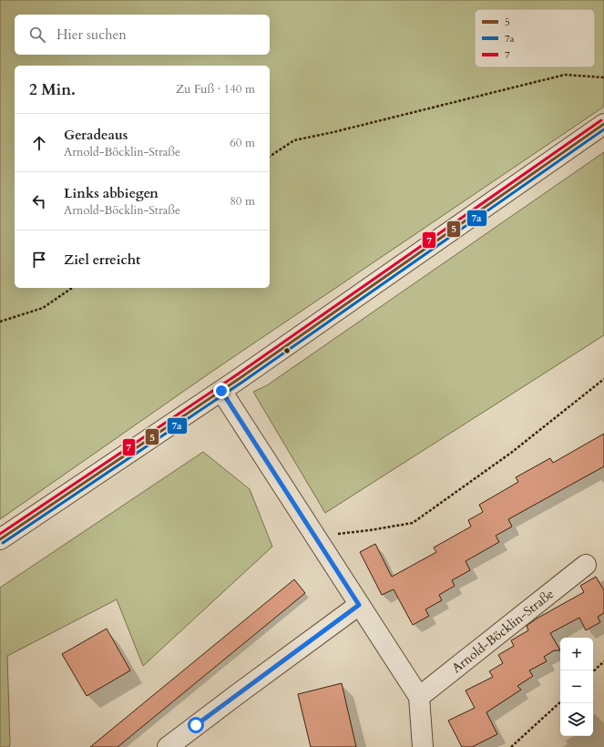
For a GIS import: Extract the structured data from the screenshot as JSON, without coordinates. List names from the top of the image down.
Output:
{
  "streets": {
    "street": ["Arnold-Böcklin-Straße"]
  },
  "lines": ["transit line 7", "transit line 5", "transit line 7a"],
  "legend": ["5", "7a", "7"],
  "page": {
    "search": "Hier suchen",
    "heading": ["2 Min.", "Zu Fuß · 140 m"],
    "list": [
      ["Geradeaus", "Arnold-Böcklin-Straße", "60 m"],
      ["Links abbiegen", "Arnold-Böcklin-Straße", "80 m"],
      "Ziel erreicht"
    ],
    "map_buttons": ["+", "−"]
  }
}
